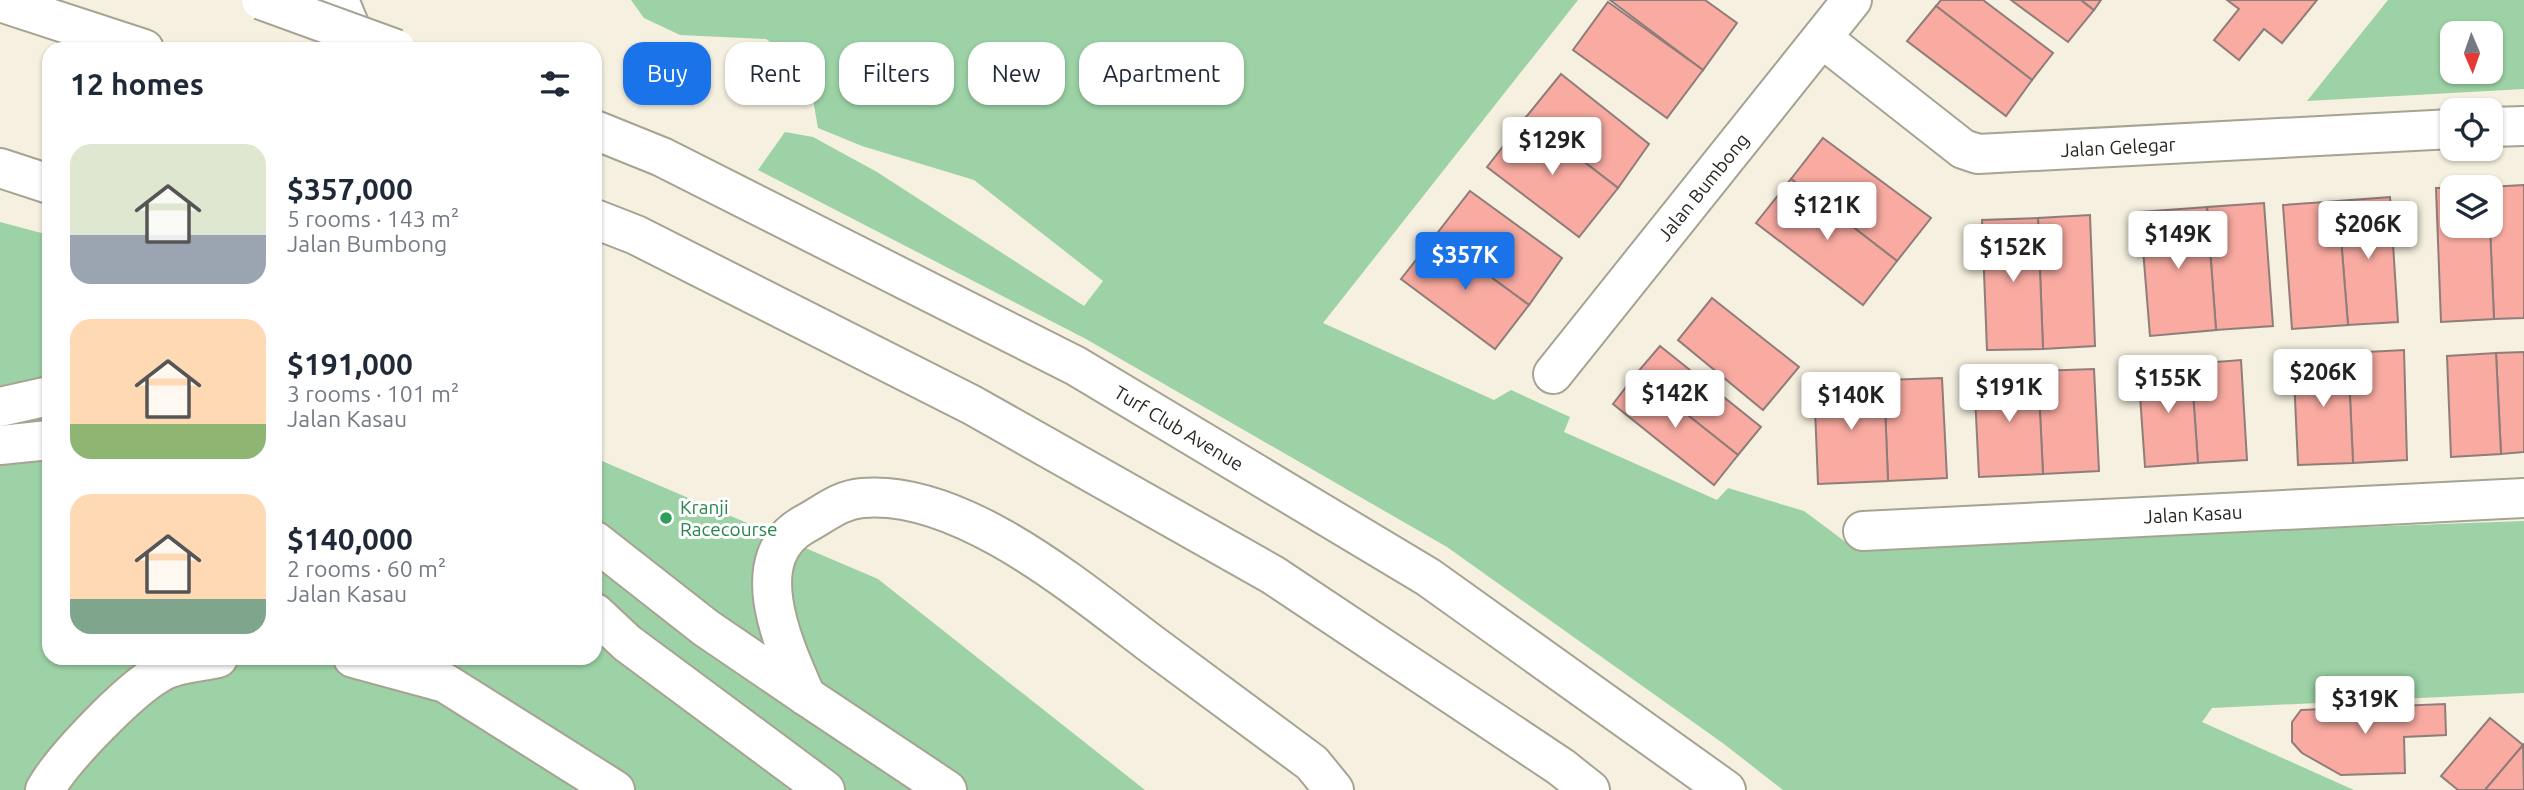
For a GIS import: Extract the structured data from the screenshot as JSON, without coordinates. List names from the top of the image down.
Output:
{
  "streets": {
    "main road": [
      "Jalan Gelegar",
      "Jalan Bumbong",
      "Turf Club Avenue",
      "Jalan Kasau"
    ]
  },
  "crossings": [
    ["Jalan Gelegar", "Jalan Bumbong"]
  ],
  "places": ["Kranji Racecourse"],
  "north": "bottom",
  "page": {
    "chip": [
      "Buy",
      "Rent",
      "Filters",
      "New",
      "Apartment"
    ],
    "heading": "12 homes",
    "price": [
      "$129K",
      "$121K",
      "$206K",
      "$149K",
      "$152K",
      "$357K",
      "$206K",
      "$155K",
      "$191K",
      "$142K",
      "$140K",
      "$319K"
    ],
    "list": [
      {
        "name": "$357,000",
        "note": "5 rooms · 143 m² · Jalan Bumbong"
      },
      {
        "name": "$191,000",
        "note": "3 rooms · 101 m² · Jalan Kasau"
      },
      {
        "name": "$140,000",
        "note": "2 rooms · 60 m² · Jalan Kasau"
      }
    ]
  }
}
